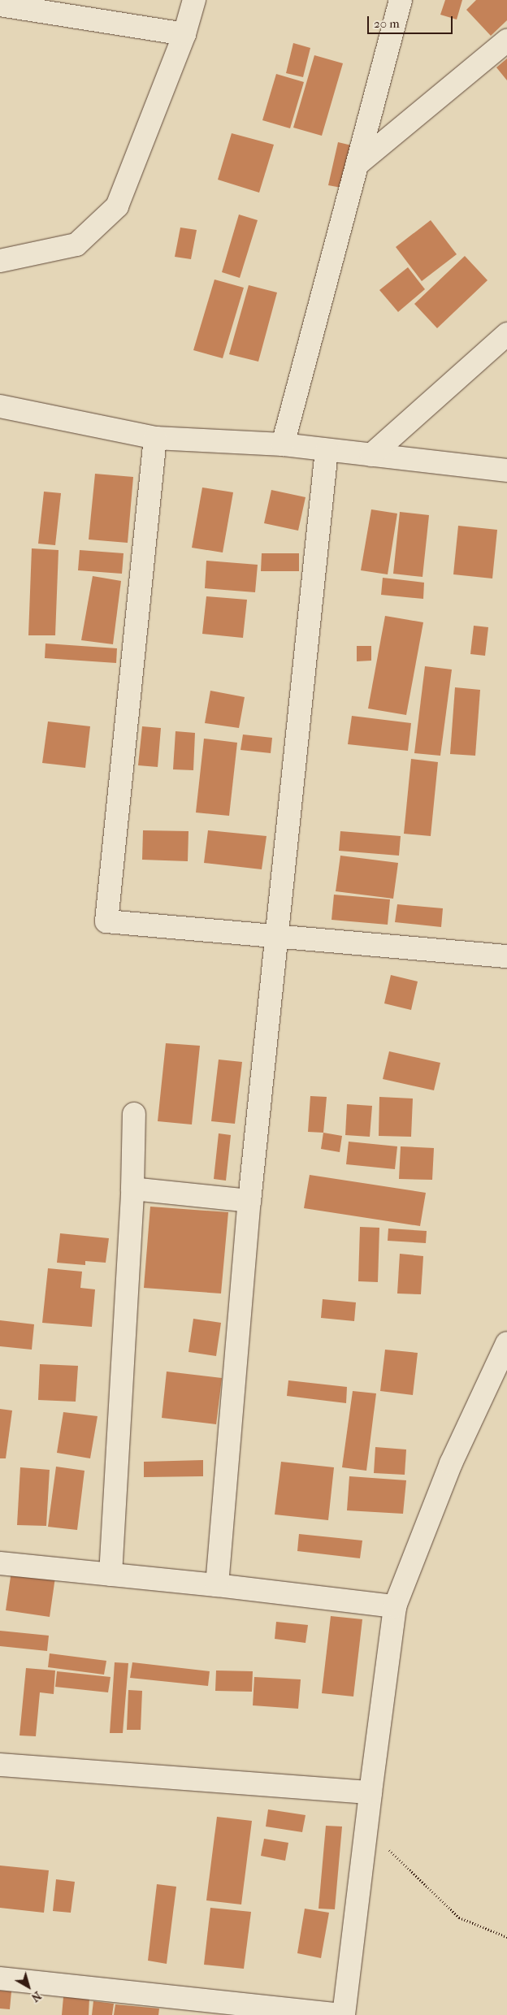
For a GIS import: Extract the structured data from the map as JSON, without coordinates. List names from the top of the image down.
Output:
{
  "scale_bar": "20 m",
  "north": "bottom right"
}
